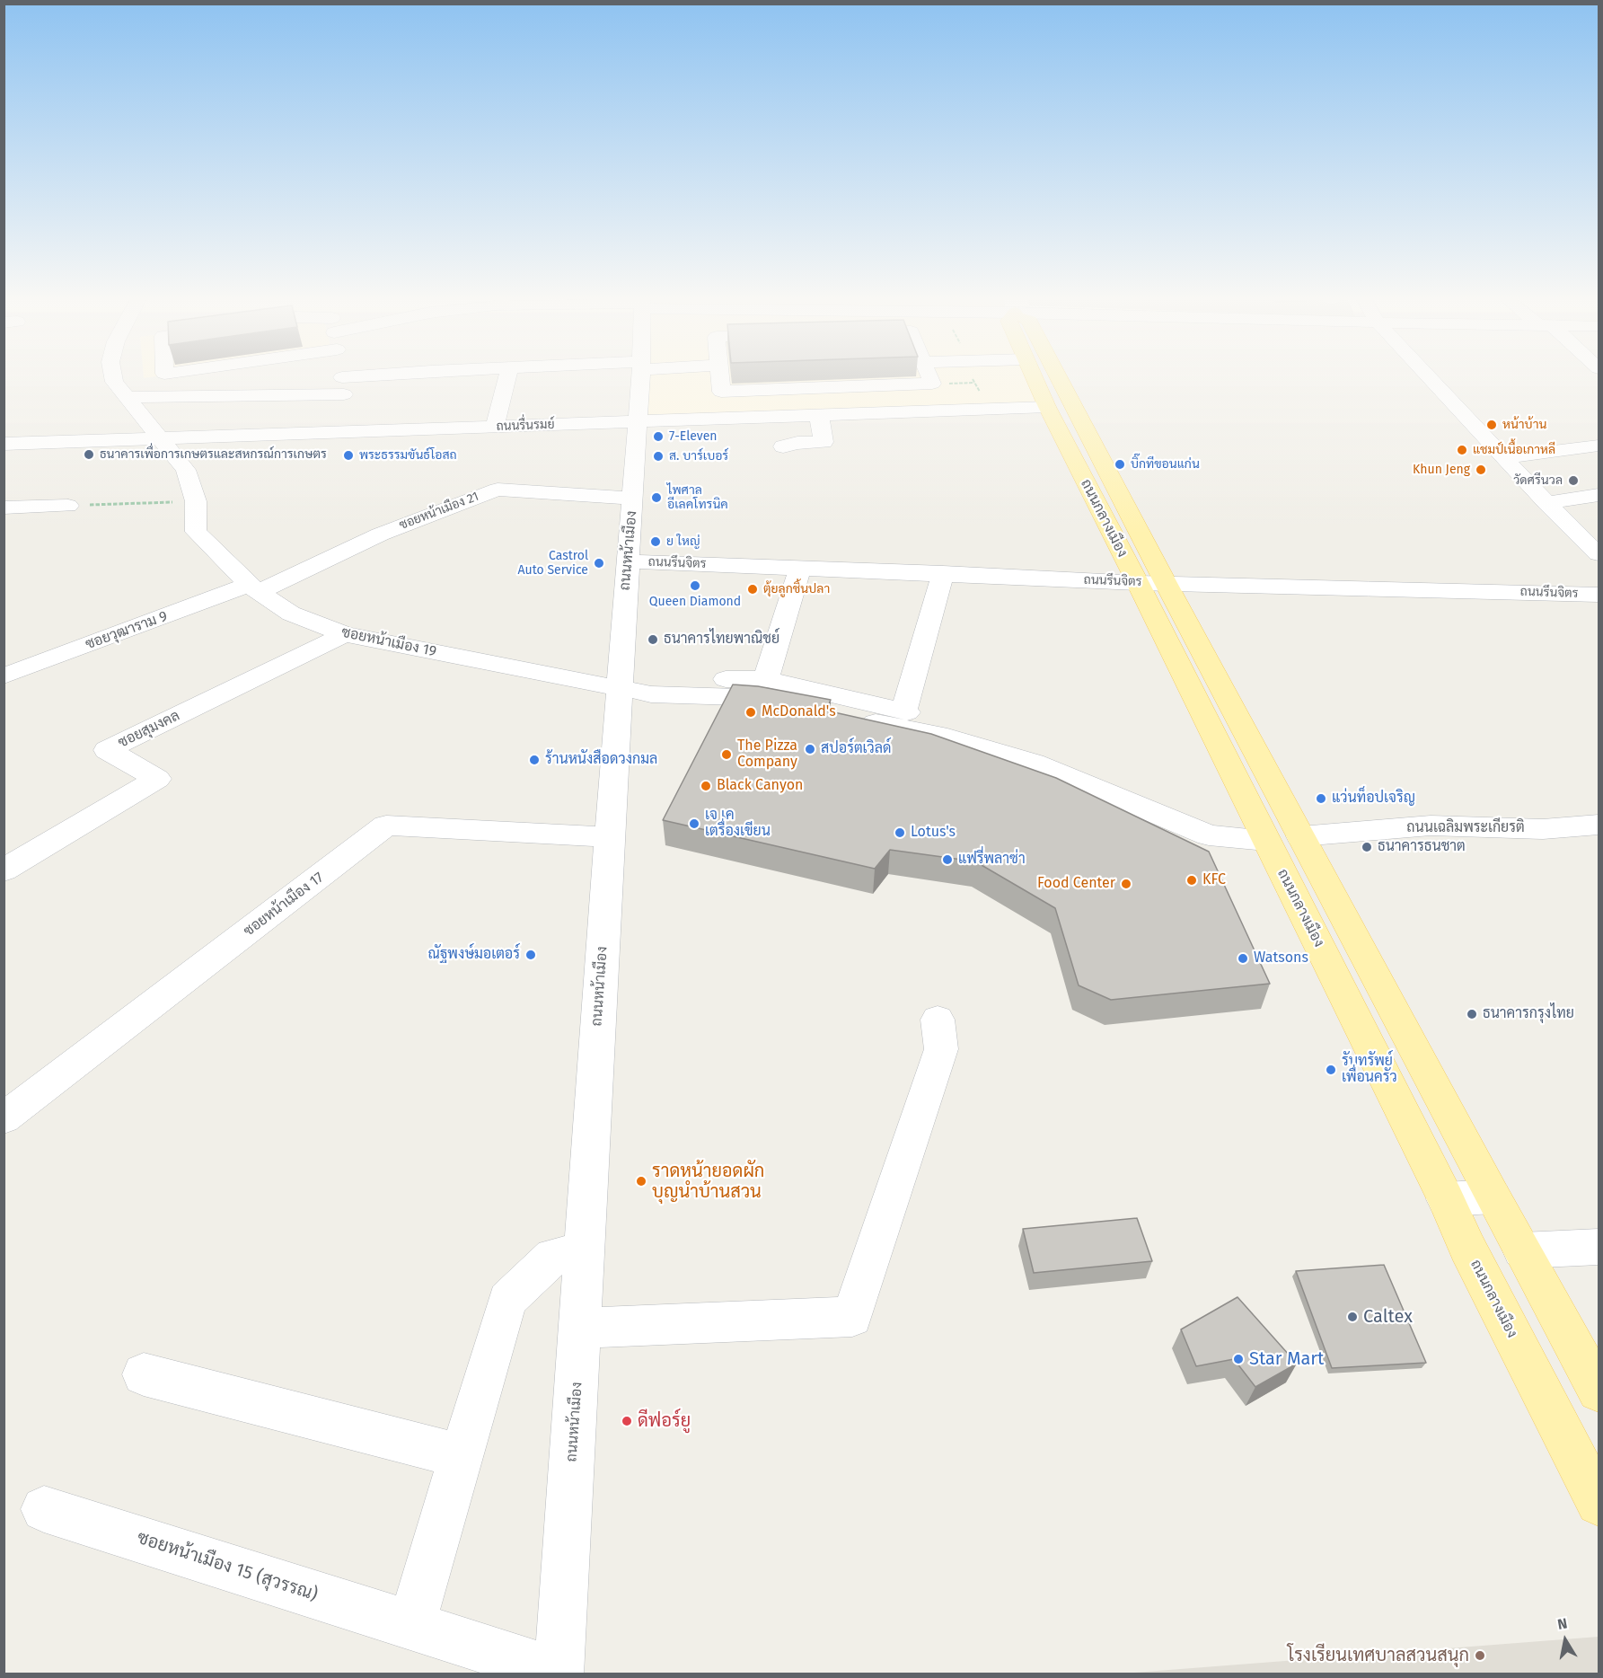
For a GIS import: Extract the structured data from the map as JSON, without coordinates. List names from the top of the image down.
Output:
{
  "streets": {
    "main road": ["ถนนกลางเมือง"],
    "street": [
      "ถนนรื่นรมย์",
      "ซอยหน้าเมือง 21",
      "ถนนหน้าเมือง",
      "ถนนรึนจิตร",
      "ซอยวุฒาราม 9",
      "ซอยหน้าเมือง 19",
      "ซอยสุมงคล",
      "ถนนเฉลิมพระเกียรติ",
      "ซอยหน้าเมือง 17",
      "ซอยหน้าเมือง 15 (สุวรรณ)"
    ]
  },
  "crossings": [
    ["ถนนรื่นรมย์", "ถนนกลางเมือง"],
    ["ถนนรื่นรมย์", "ถนนหน้าเมือง"],
    ["ถนนรื่นรมย์", "ซอยหน้าเมือง 19"],
    ["ซอยหน้าเมือง 21", "ถนนหน้าเมือง"],
    ["ซอยหน้าเมือง 21", "ซอยวุฒาราม 9"],
    ["ซอยหน้าเมือง 21", "ซอยหน้าเมือง 19"],
    ["ถนนกลางเมือง", "ถนนรึนจิตร"],
    ["ถนนกลางเมือง", "ถนนเฉลิมพระเกียรติ"],
    ["ถนนหน้าเมือง", "ถนนรึนจิตร"],
    ["ถนนหน้าเมือง", "ซอยหน้าเมือง 19"],
    ["ถนนหน้าเมือง", "ซอยหน้าเมือง 17"],
    ["ถนนหน้าเมือง", "ซอยหน้าเมือง 15 (สุวรรณ)"],
    ["ซอยวุฒาราม 9", "ซอยหน้าเมือง 19"],
    ["ซอยหน้าเมือง 19", "ซอยสุมงคล"]
  ],
  "places": [
    "หน้าบ้าน",
    "7-Eleven",
    "แชมป์เนื้อเกาหลี",
    "ธนาคารเพื่อการเกษตรและสหกรณ์การเกษตร",
    "พระธรรมขันธ์โอสถ",
    "ส. บาร์เบอร์",
    "บิ๊กทีขอนแก่น",
    "Khun Jeng",
    "วัดศรีนวล",
    "ไพศาล อีเลคโทรนิค",
    "ย ใหญ่",
    "Castrol Auto Service",
    "Queen Diamond",
    "ตุ้ยลูกชิ้นปลา",
    "ธนาคารไทยพาณิชย์",
    "McDonald's",
    "สปอร์ตเวิลด์",
    "The Pizza Company",
    "ร้านหนังสือดวงกมล",
    "Black Canyon",
    "แว่นท็อปเจริญ",
    "เจ เค เตรื่องเขียน",
    "Lotus's",
    "ธนาคารธนชาต",
    "แฟรี่พลาซ่า",
    "KFC",
    "Food Center",
    "ณัฐพงษ์มอเตอร์",
    "Watsons",
    "ธนาคารกรุงไทย",
    "รับทรัพย์ เพื่อนครัว",
    "ราดหน้ายอดผัก บุญนำบ้านสวน",
    "Caltex",
    "Star Mart",
    "ดีฟอร์ยู",
    "โรงเรียนเทศบาลสวนสนุก"
  ],
  "north": "top"
}
